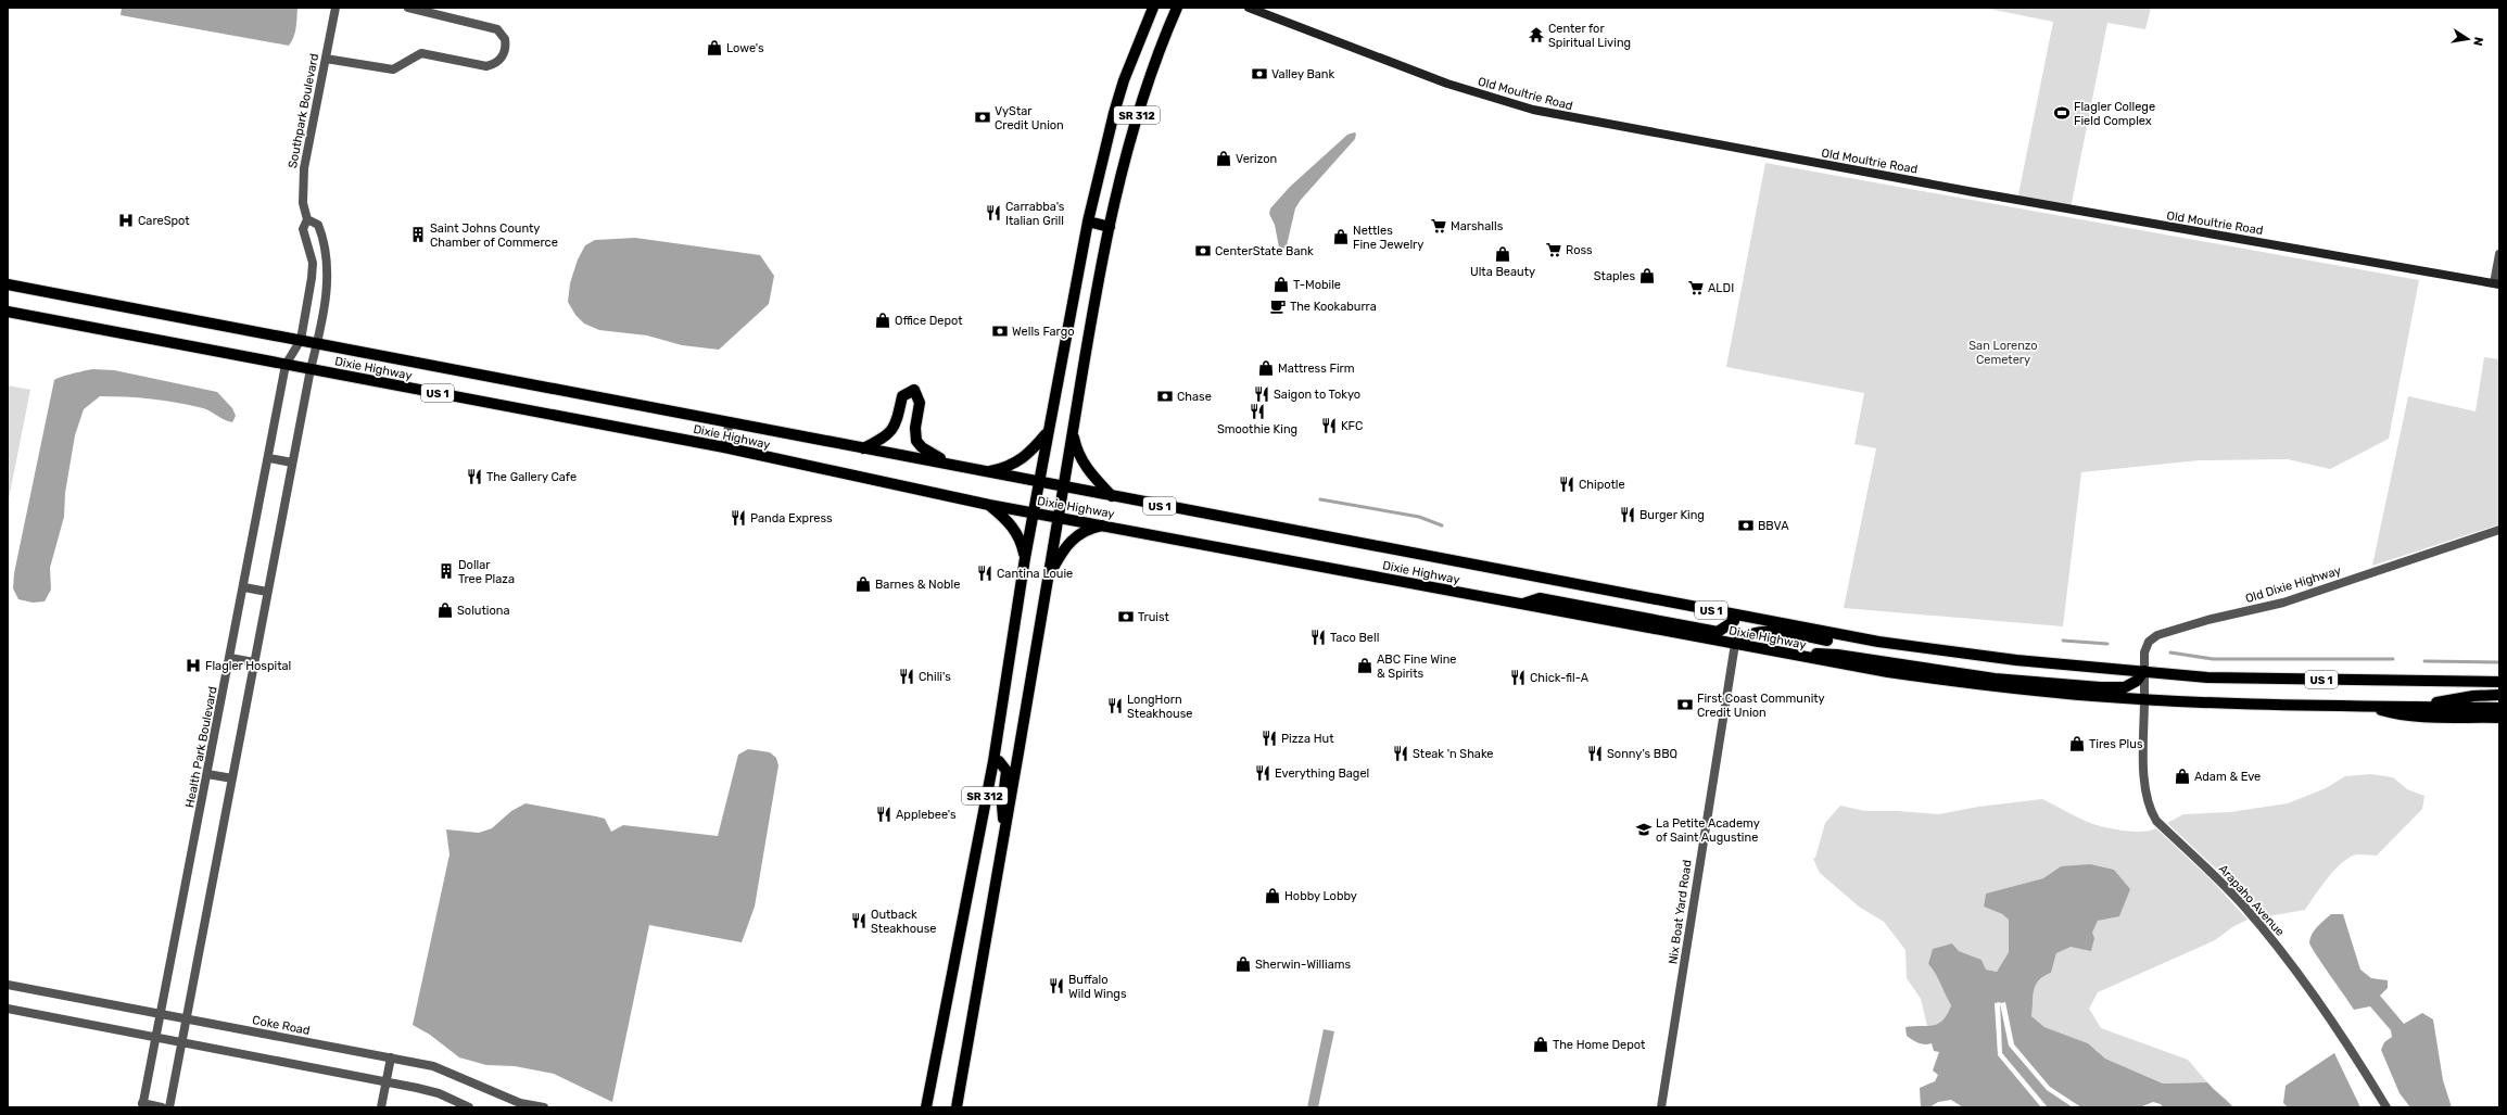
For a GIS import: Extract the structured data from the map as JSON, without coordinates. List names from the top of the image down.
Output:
{
  "streets": {
    "main road": [
      "Old Moultrie Road",
      "SR 312",
      "Dixie Highway",
      "US 1"
    ],
    "street": [
      "Southpark Boulevard",
      "Old Dixie Highway",
      "Health Park Boulevard",
      "Arapaho Avenue",
      "Nix Boat Yard Road",
      "Coke Road"
    ]
  },
  "crossings": [
    ["Southpark Boulevard", "Dixie Highway"],
    ["Southpark Boulevard", "Health Park Boulevard"],
    ["SR 312", "Dixie Highway"],
    ["Dixie Highway", "US 1"],
    ["Dixie Highway", "Old Dixie Highway"],
    ["Dixie Highway", "Health Park Boulevard"],
    ["Dixie Highway", "Arapaho Avenue"],
    ["Dixie Highway", "Nix Boat Yard Road"],
    ["US 1", "Old Dixie Highway"],
    ["US 1", "Arapaho Avenue"],
    ["Old Dixie Highway", "Arapaho Avenue"],
    ["Health Park Boulevard", "Coke Road"]
  ],
  "parks": ["San Lorenzo Cemetery"],
  "places": {
    "temple": ["Center for Spiritual Living"],
    "shop": [
      "Lowe's",
      "Verizon",
      "Nettles Fine Jewelry",
      "Ulta Beauty",
      "Staples",
      "T-Mobile",
      "Office Depot",
      "Mattress Firm",
      "Barnes & Noble",
      "Solutiona",
      "ABC Fine Wine & Spirits",
      "Tires Plus",
      "Adam & Eve",
      "Hobby Lobby",
      "Sherwin-Williams",
      "The Home Depot"
    ],
    "bank": [
      "Valley Bank",
      "VyStar Credit Union",
      "CenterState Bank",
      "Wells Fargo",
      "Chase",
      "BBVA",
      "Truist",
      "First Coast Community Credit Union"
    ],
    "sports": ["Flagler College Field Complex"],
    "restaurant": [
      "Carrabba's Italian Grill",
      "Saigon to Tokyo",
      "Smoothie King",
      "KFC",
      "The Gallery Cafe",
      "Chipotle",
      "Burger King",
      "Panda Express",
      "Cantina Louie",
      "Taco Bell",
      "Chili's",
      "Chick-fil-A",
      "LongHorn Steakhouse",
      "Pizza Hut",
      "Steak 'n Shake",
      "Sonny's BBQ",
      "Everything Bagel",
      "Applebee's",
      "Outback Steakhouse",
      "Buffalo Wild Wings"
    ],
    "hospital": ["CareSpot", "Flagler Hospital"],
    "supermarket": ["Marshalls", "Ross", "ALDI"],
    "building": ["Saint Johns County Chamber of Commerce", "Dollar Tree Plaza"],
    "cafe": ["The Kookaburra"],
    "school or university": ["La Petite Academy of Saint Augustine"]
  },
  "north": "right"
}
